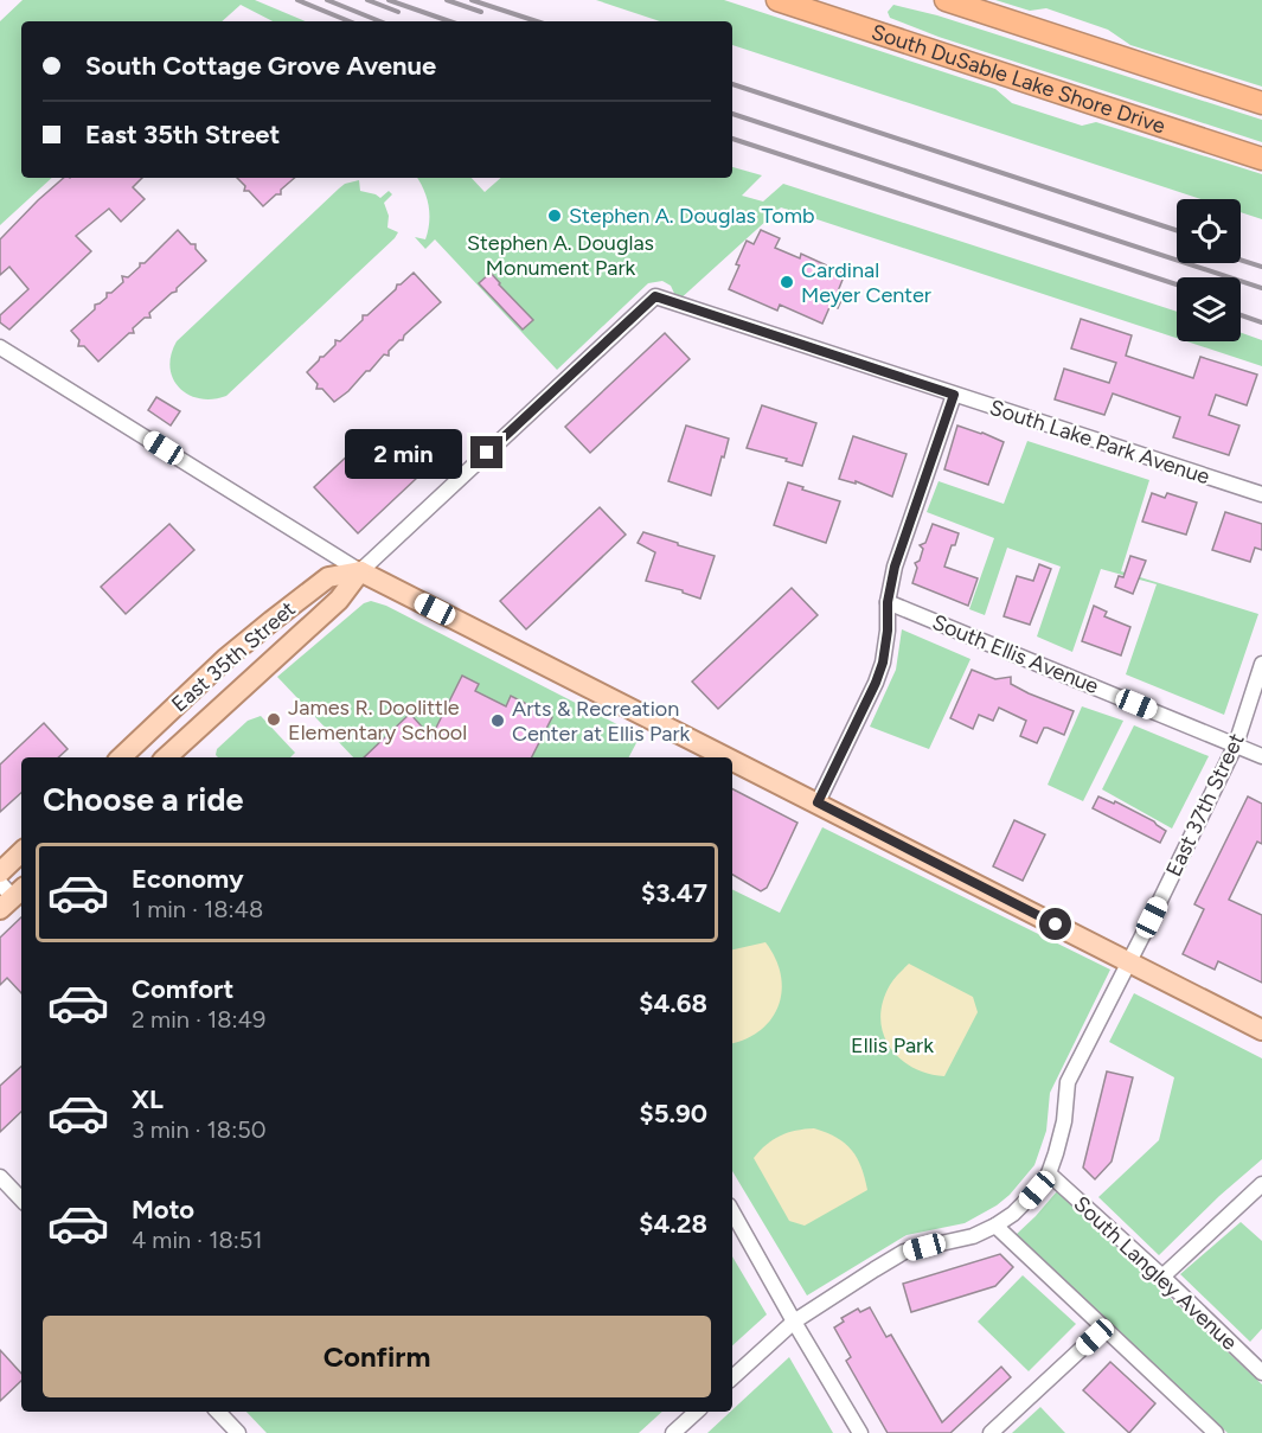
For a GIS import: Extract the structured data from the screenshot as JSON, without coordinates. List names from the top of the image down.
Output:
{
  "streets": {
    "highway": ["South DuSable Lake Shore Drive"],
    "main road": ["East 35th Street"],
    "street": [
      "South Lake Park Avenue",
      "South Ellis Avenue",
      "East 37th Street",
      "South Langley Avenue"
    ]
  },
  "crossings": [
    ["South Lake Park Avenue", "East 35th Street"],
    ["South Ellis Avenue", "East 37th Street"],
    ["East 37th Street", "South Langley Avenue"]
  ],
  "parks": ["Stephen A. Douglas Monument Park", "Ellis Park"],
  "places": [
    "Stephen A. Douglas Tomb",
    "Cardinal Meyer Center",
    "James R. Doolittle Elementary School",
    "Arts & Recreation Center at Ellis Park"
  ],
  "page": {
    "banner": ["South Cottage Grove Avenue", "East 35th Street"],
    "bubble": "2 min",
    "heading": "Choose a ride",
    "list": [
      {
        "name": "Economy",
        "note": "1 min · 18:48",
        "value": "$3.47"
      },
      {
        "name": "Comfort",
        "note": "2 min · 18:49",
        "value": "$4.68"
      },
      {
        "name": "XL",
        "note": "3 min · 18:50",
        "value": "$5.90"
      },
      {
        "name": "Moto",
        "note": "4 min · 18:51",
        "value": "$4.28"
      }
    ],
    "buttons": "Confirm"
  }
}
